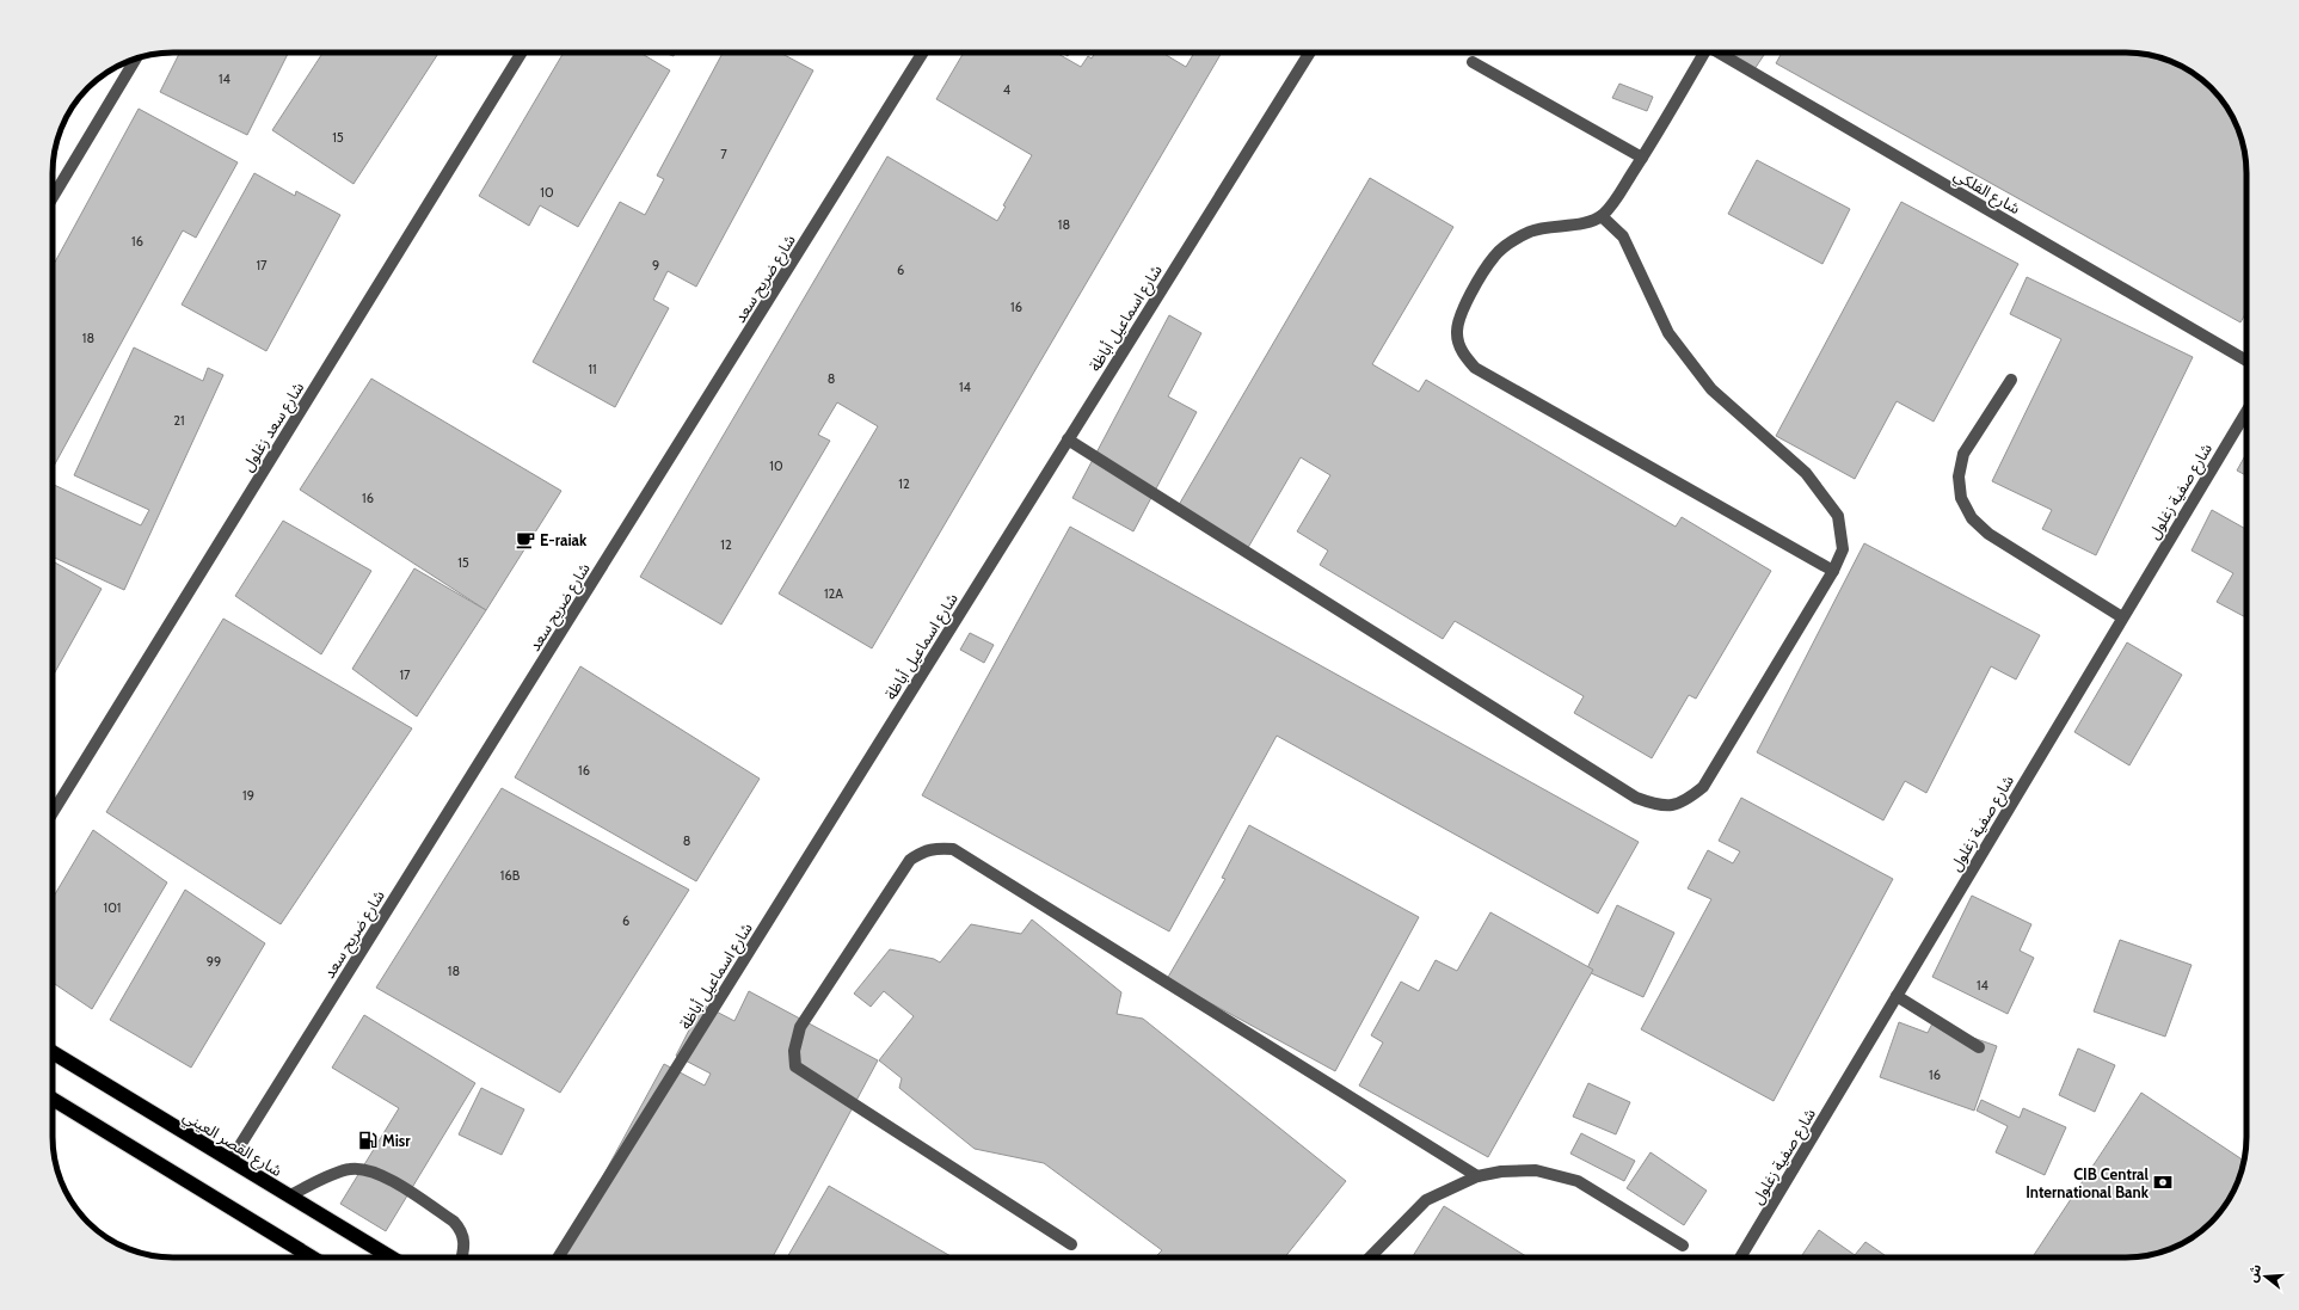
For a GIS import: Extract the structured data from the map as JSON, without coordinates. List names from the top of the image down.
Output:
{
  "streets": {
    "highway": ["شارع القصر العيني"],
    "street": [
      "شارع الفلكي",
      "شارع ضريح سعد",
      "شارع اسماعيل أباظة",
      "شارع سعد زغلول",
      "شارع صفية زغلول"
    ]
  },
  "crossings": [
    ["شارع ضريح سعد", "شارع القصر العيني"]
  ],
  "places": {
    "cafe": ["E-raiak"],
    "fuel station": ["Misr"],
    "bank": ["CIB Central International Bank"]
  },
  "house_numbers": [
    "14",
    "4",
    "15",
    "7",
    "10",
    "18",
    "16",
    "17",
    "9",
    "6",
    "16",
    "18",
    "11",
    "8",
    "14",
    "21",
    "10",
    "12",
    "16",
    "12",
    "15",
    "12A",
    "17",
    "16",
    "19",
    "8",
    "16B",
    "101",
    "6",
    "99",
    "18",
    "14",
    "16"
  ],
  "north": "left"
}
